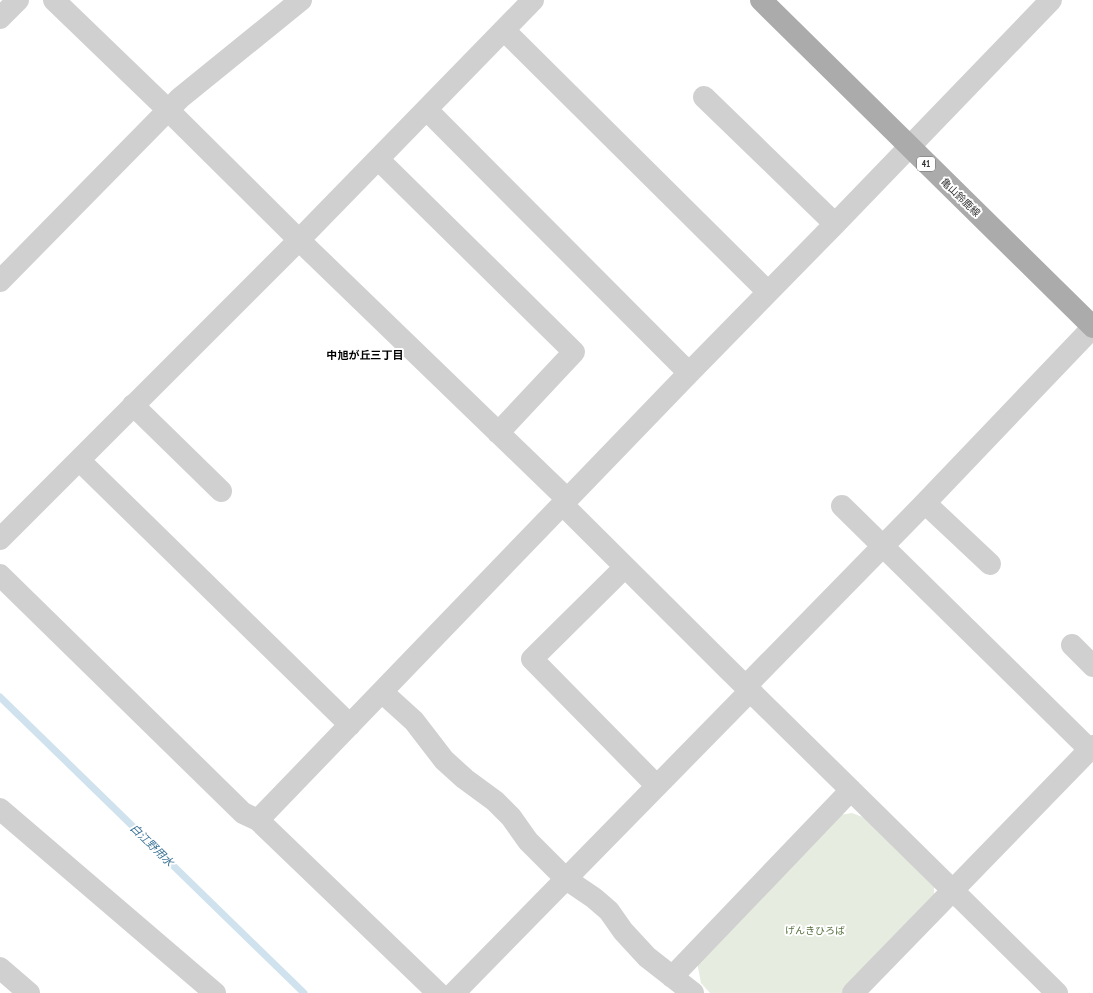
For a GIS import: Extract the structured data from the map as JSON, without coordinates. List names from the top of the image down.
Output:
{
  "streets": {
    "main road": ["41", "亀山鈴鹿線"]
  },
  "districts": ["中旭が丘三丁目"],
  "water": ["白江野用水"],
  "parks": ["げんきひろば"]
}
